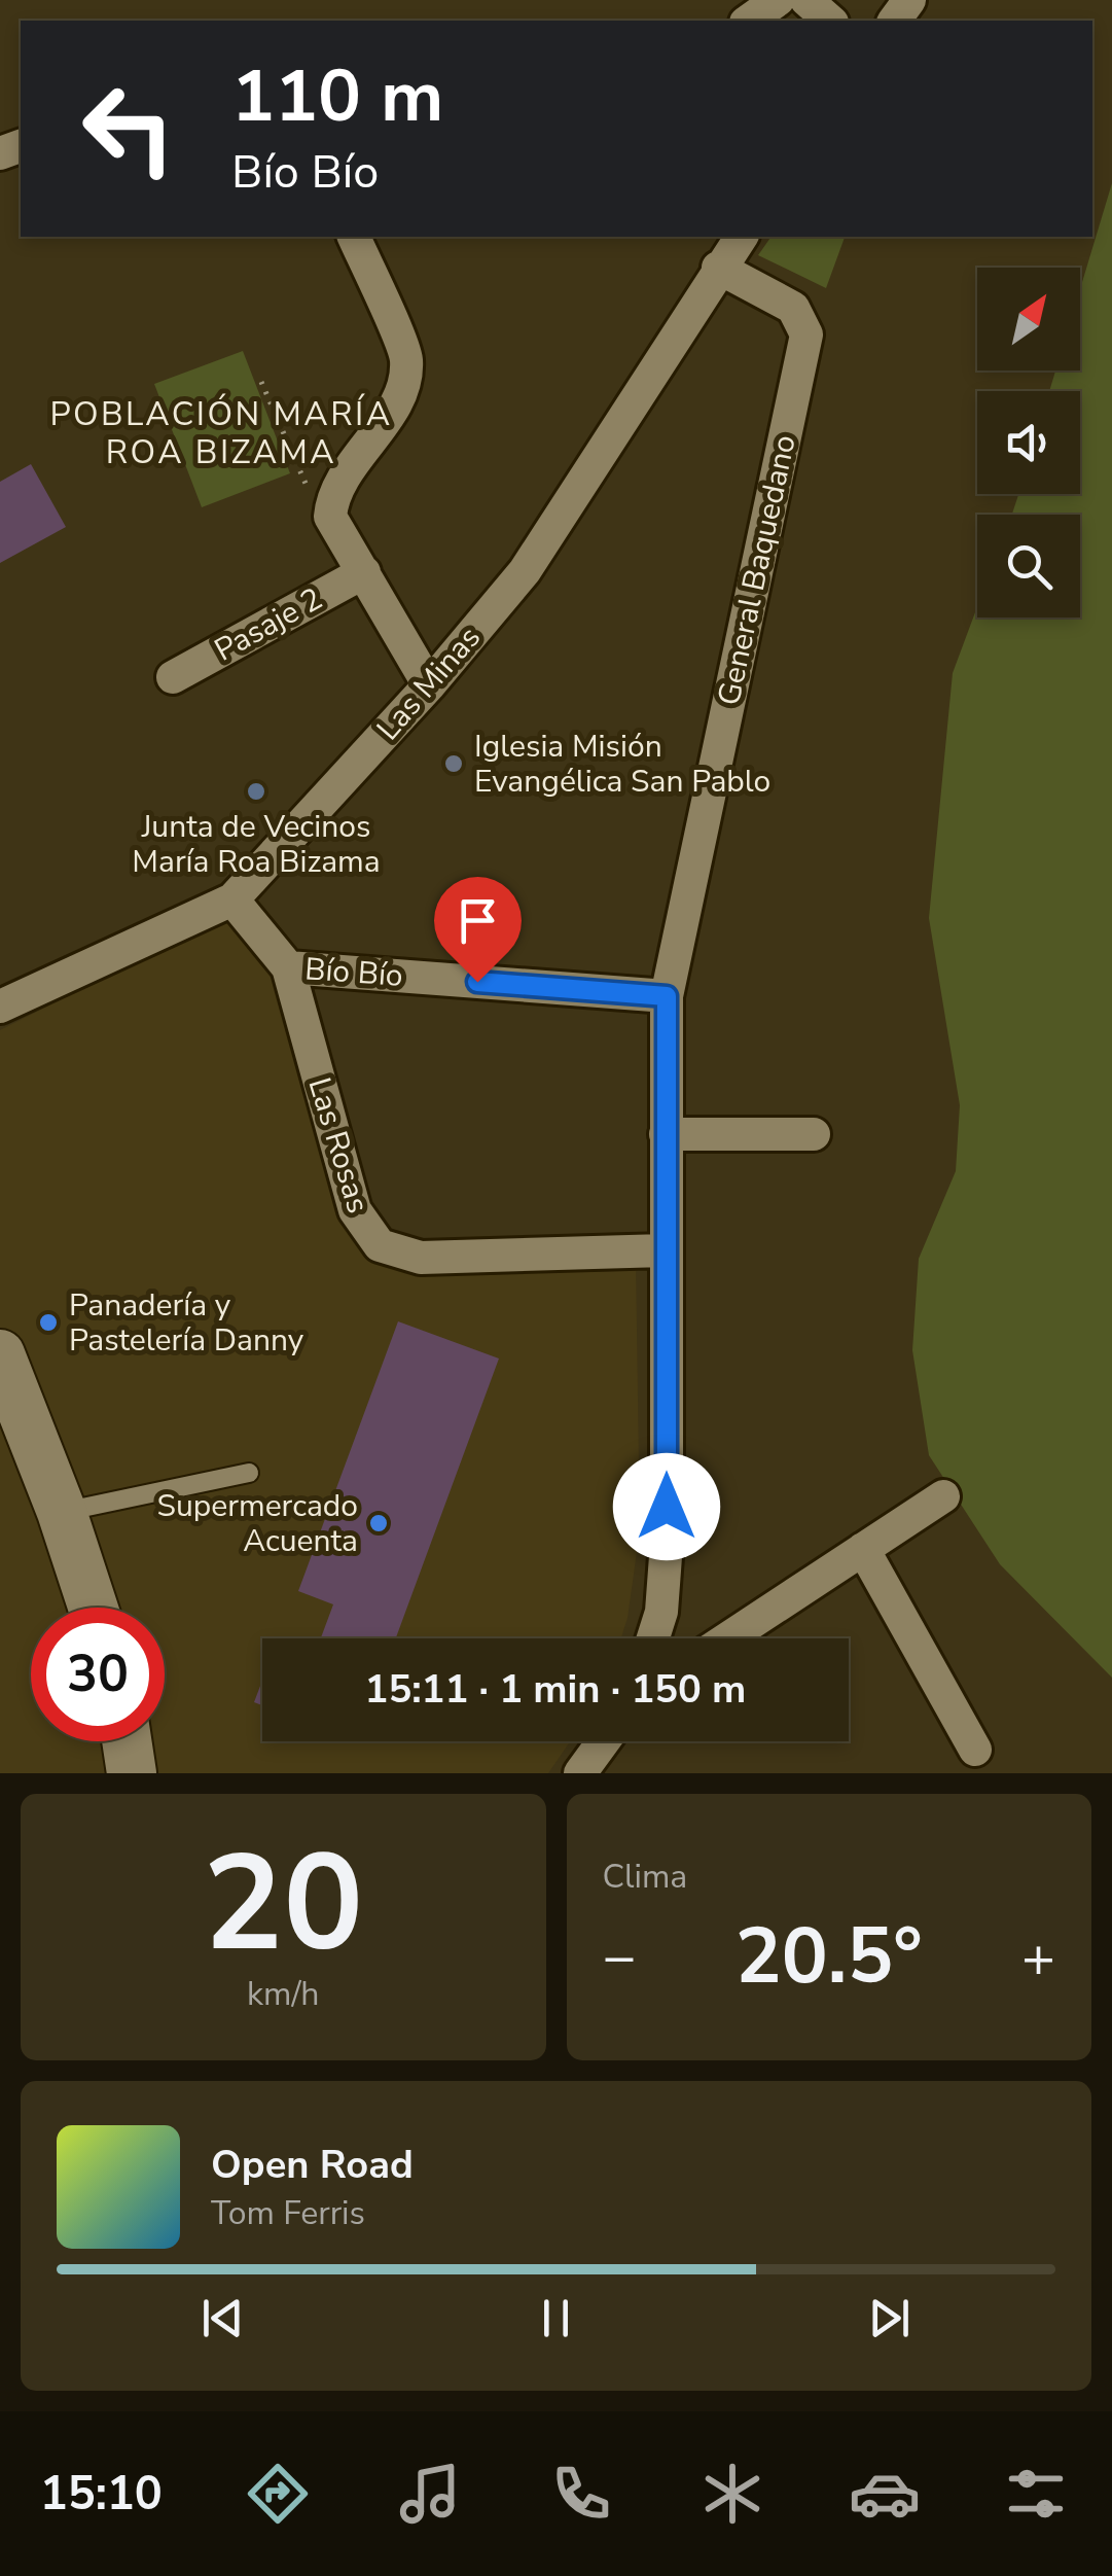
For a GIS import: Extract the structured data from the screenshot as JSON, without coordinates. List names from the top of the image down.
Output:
{
  "streets": {
    "street": [
      "General Baquedano",
      "Pasaje 2",
      "Las Minas",
      "Bío Bío",
      "Las Rosas"
    ]
  },
  "crossings": [
    ["General Baquedano", "Las Minas"],
    ["General Baquedano", "Bío Bío"],
    ["General Baquedano", "Las Rosas"],
    ["Las Minas", "Las Rosas"],
    ["Bío Bío", "Las Rosas"]
  ],
  "districts": ["POBLACIÓN MARÍA ROA BIZAMA"],
  "places": [
    "Iglesia Misión Evangélica San Pablo",
    "Junta de Vecinos María Roa Bizama",
    "Panadería y Pastelería Danny",
    "Supermercado Acuenta"
  ],
  "north": "top right",
  "page": {
    "turn": ["110 m", "Bío Bío"],
    "limit": "30",
    "trip": "15:11 · 1 min · 150 m",
    "tile": [
      ["20", "km/h"],
      "Clima"
    ],
    "heat": ["−", "20.5°", "+"],
    "song": ["Open Road", "Tom Ferris"],
    "tabs": "15:10"
  }
}
